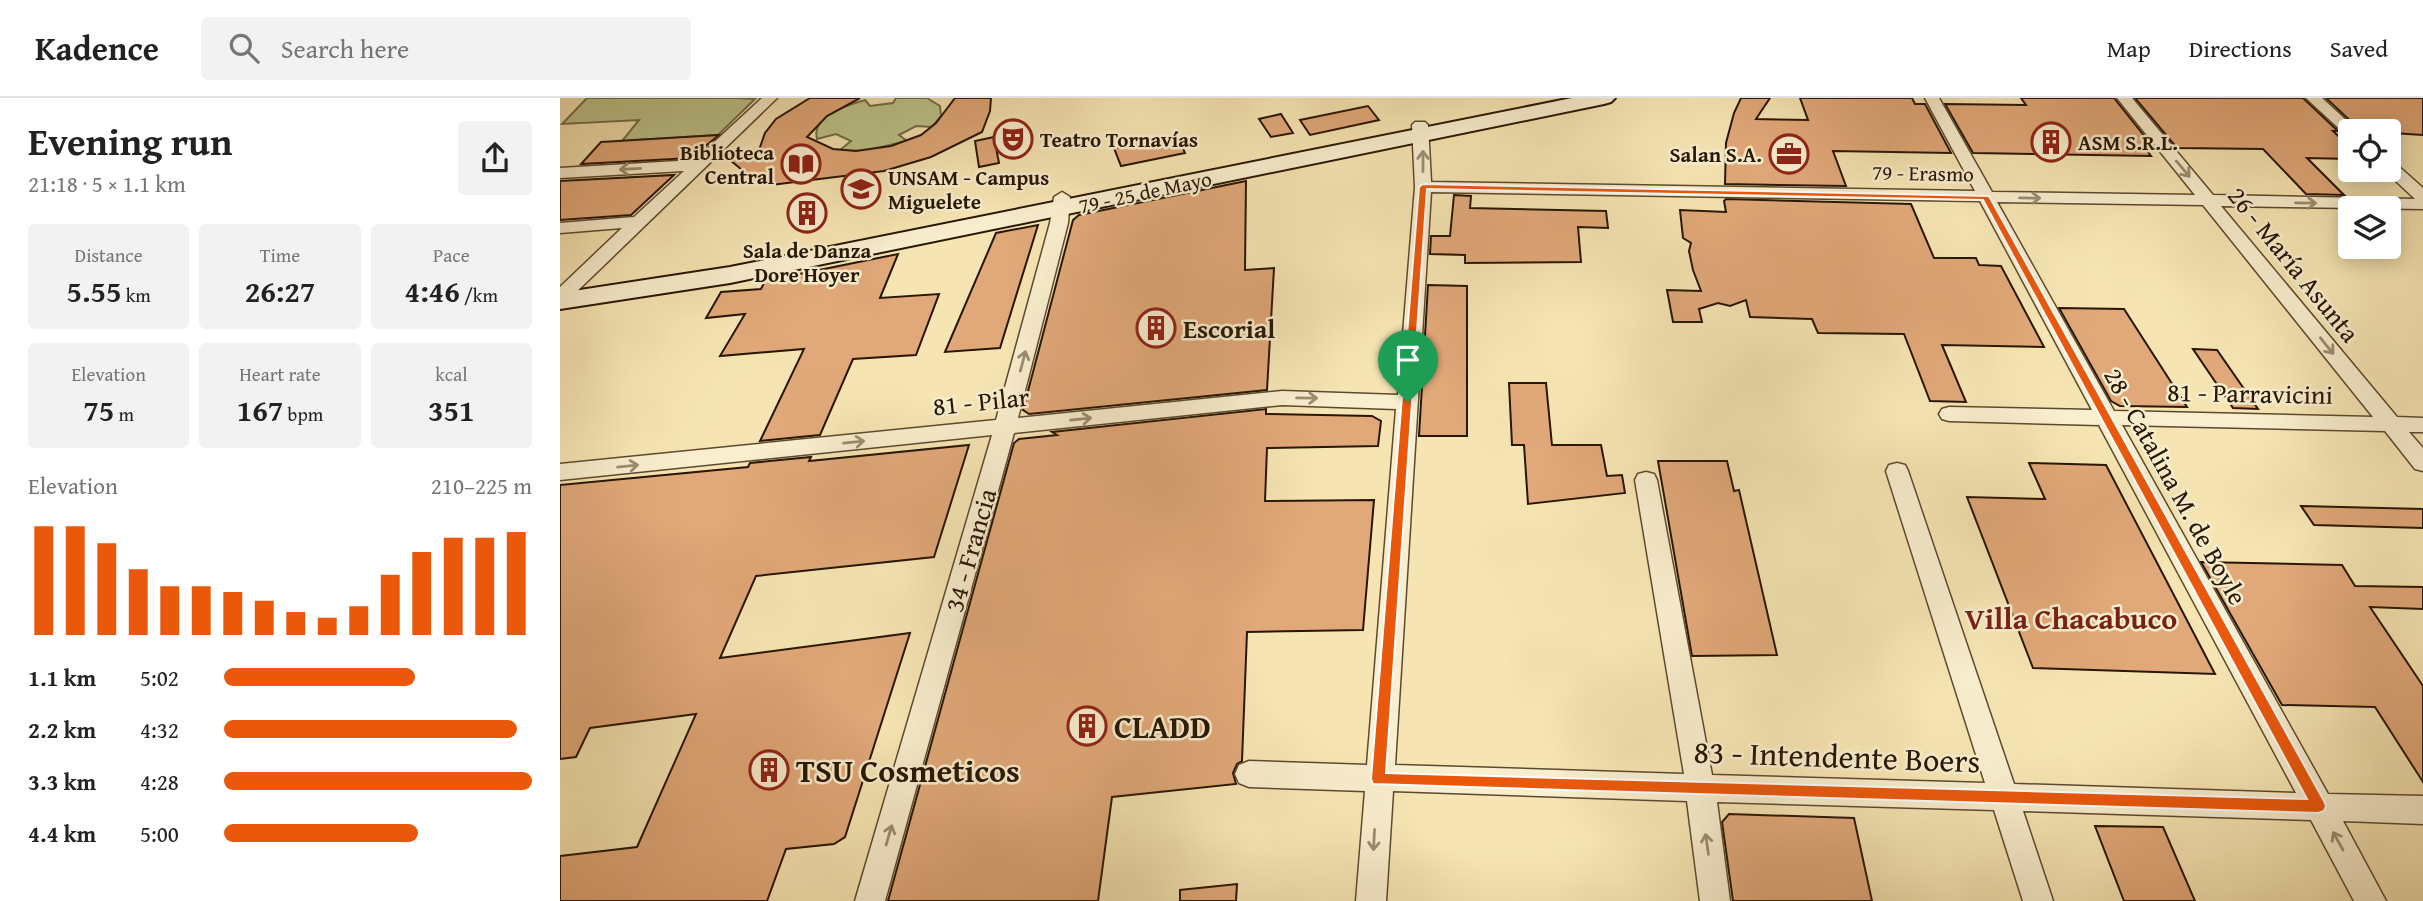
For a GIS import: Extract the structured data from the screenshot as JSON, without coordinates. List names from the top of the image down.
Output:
{
  "streets": {
    "main road": ["79 - 25 de Mayo"],
    "street": [
      "79 - Erasmo",
      "26 - María Asunta",
      "81 - Parravicini",
      "81 - Pilar",
      "28 - Catalina M. de Boyle",
      "34 - Francia",
      "83 - Intendente Boers"
    ]
  },
  "crossings": [
    ["79 - Erasmo", "26 - María Asunta"],
    ["79 - Erasmo", "28 - Catalina M. de Boyle"],
    ["79 - 25 de Mayo", "34 - Francia"],
    ["26 - María Asunta", "81 - Parravicini"],
    ["81 - Parravicini", "28 - Catalina M. de Boyle"],
    ["81 - Pilar", "34 - Francia"],
    ["28 - Catalina M. de Boyle", "83 - Intendente Boers"]
  ],
  "one_way": [
    "79 - Erasmo",
    "26 - María Asunta",
    "81 - Pilar",
    "34 - Francia"
  ],
  "districts": ["Villa Chacabuco"],
  "places": {
    "theatre": ["Teatro Tornavías"],
    "building": [
      "ASM S.R.L.",
      "Sala de Danza Dore Hoyer",
      "Escorial",
      "CLADD",
      "TSU Cosmeticos"
    ],
    "office": ["Salan S.A."],
    "library": ["Biblioteca Central"],
    "school or university": ["UNSAM - Campus Miguelete"]
  },
  "page": {
    "header": "Kadence",
    "search": "Search here",
    "nav": ["Map", "Directions", "Saved"],
    "heading": ["Evening run", "21:18 · 5 × 1.1 km"],
    "stats": [
      ["Distance", "5.55 km"],
      ["Time", "26:27"],
      ["Pace", "4:46 /km"],
      ["Elevation", "75 m"],
      ["Heart rate", "167 bpm"],
      ["kcal", "351"]
    ],
    "chart": ["Elevation", "210–225 m"],
    "list": [
      {
        "name": "1.1 km",
        "note": "5:02"
      },
      {
        "name": "2.2 km",
        "note": "4:32"
      },
      {
        "name": "3.3 km",
        "note": "4:28"
      },
      {
        "name": "4.4 km",
        "note": "5:00"
      }
    ]
  }
}
